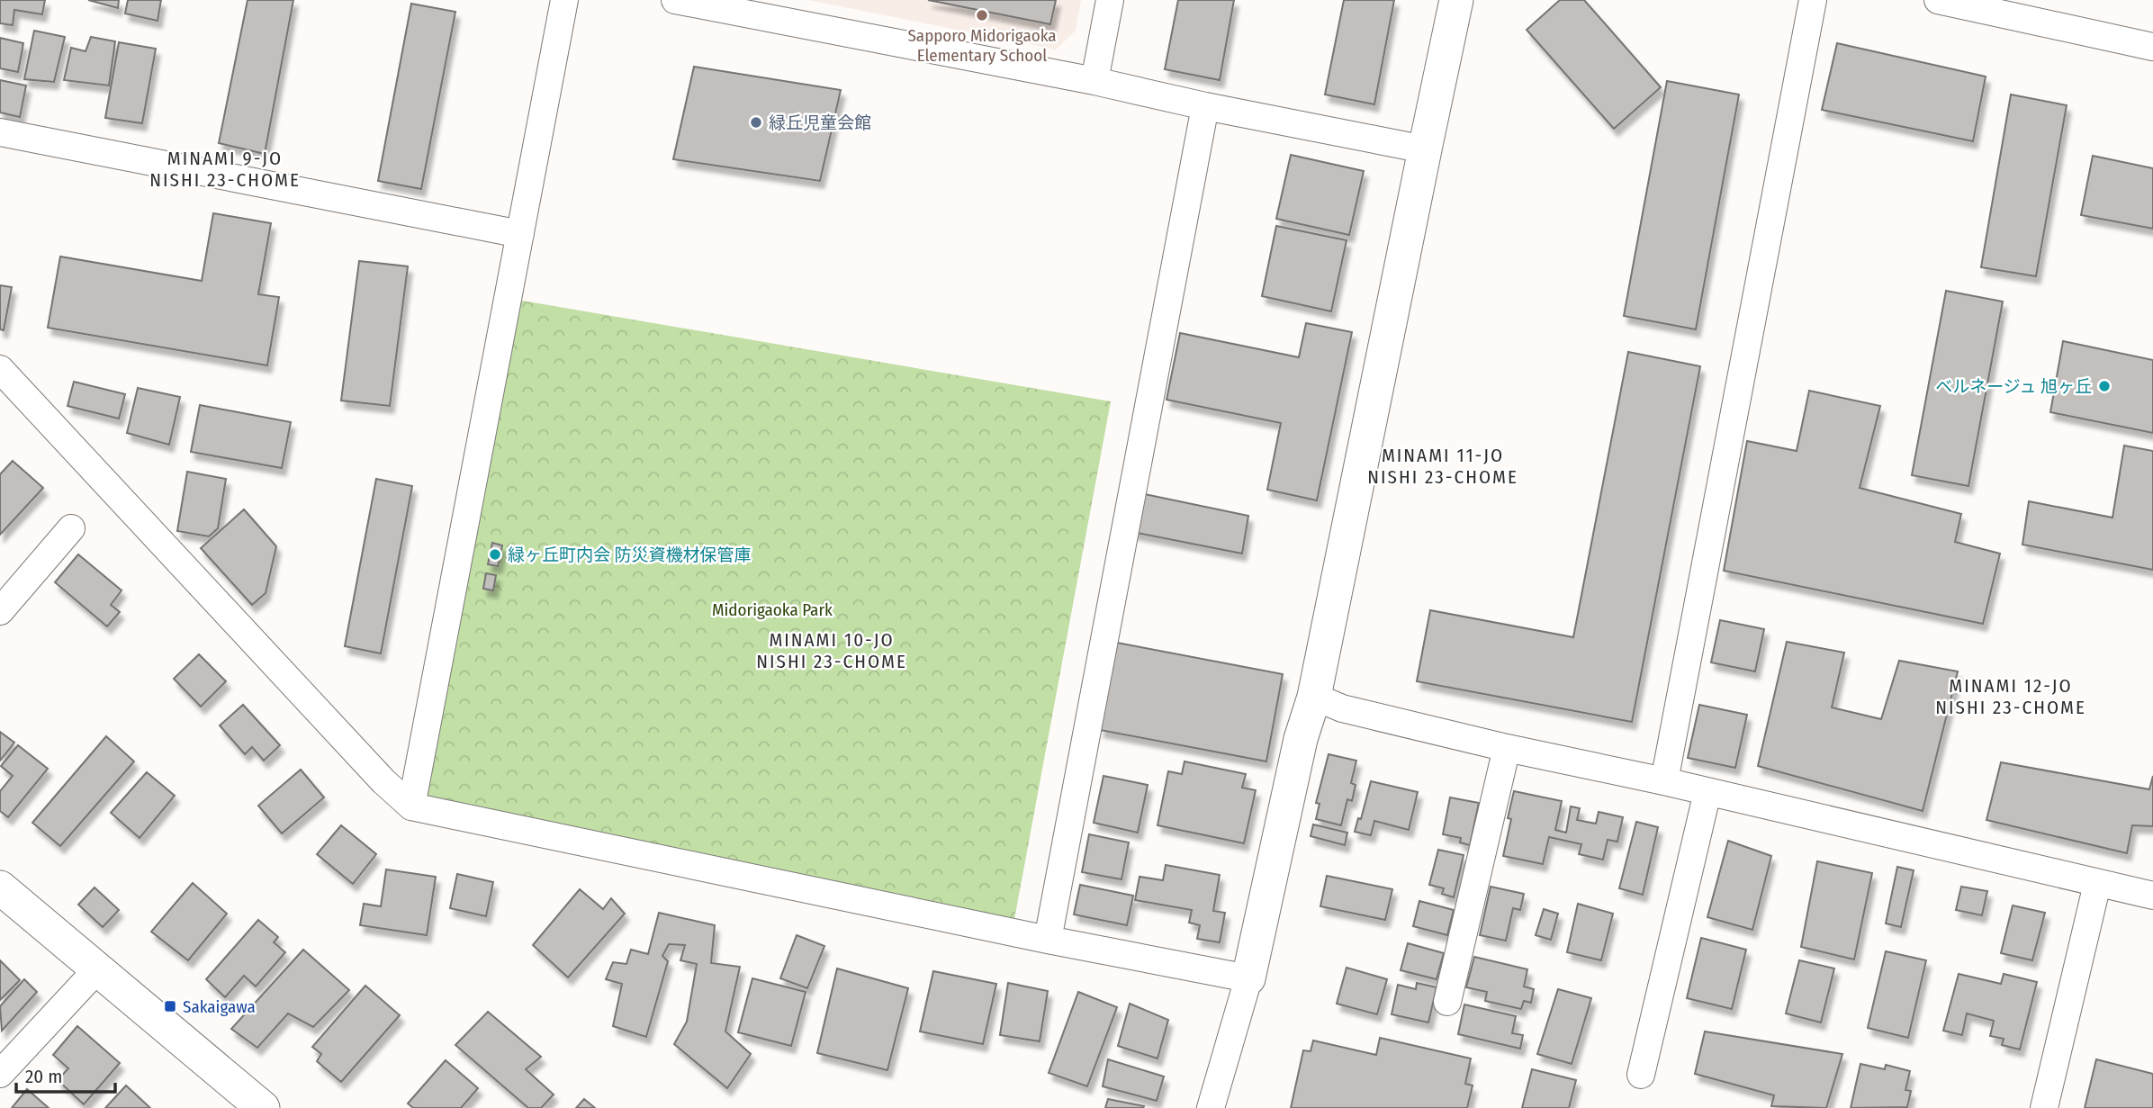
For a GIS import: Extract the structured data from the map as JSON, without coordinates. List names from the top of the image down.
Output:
{
  "districts": [
    "MINAMI 9-JO NISHI 23-CHOME",
    "MINAMI 11-JO NISHI 23-CHOME",
    "MINAMI 10-JO NISHI 23-CHOME",
    "MINAMI 12-JO NISHI 23-CHOME"
  ],
  "parks": ["Midorigaoka Park"],
  "places": {
    "other": [
      "Sapporo Midorigaoka Elementary School",
      "緑丘児童会館",
      "ベルネージュ 旭ヶ丘",
      "緑ヶ丘町内会 防災資機材保管庫"
    ],
    "transit": ["Sakaigawa"]
  },
  "scale_bar": "20 m"
}
